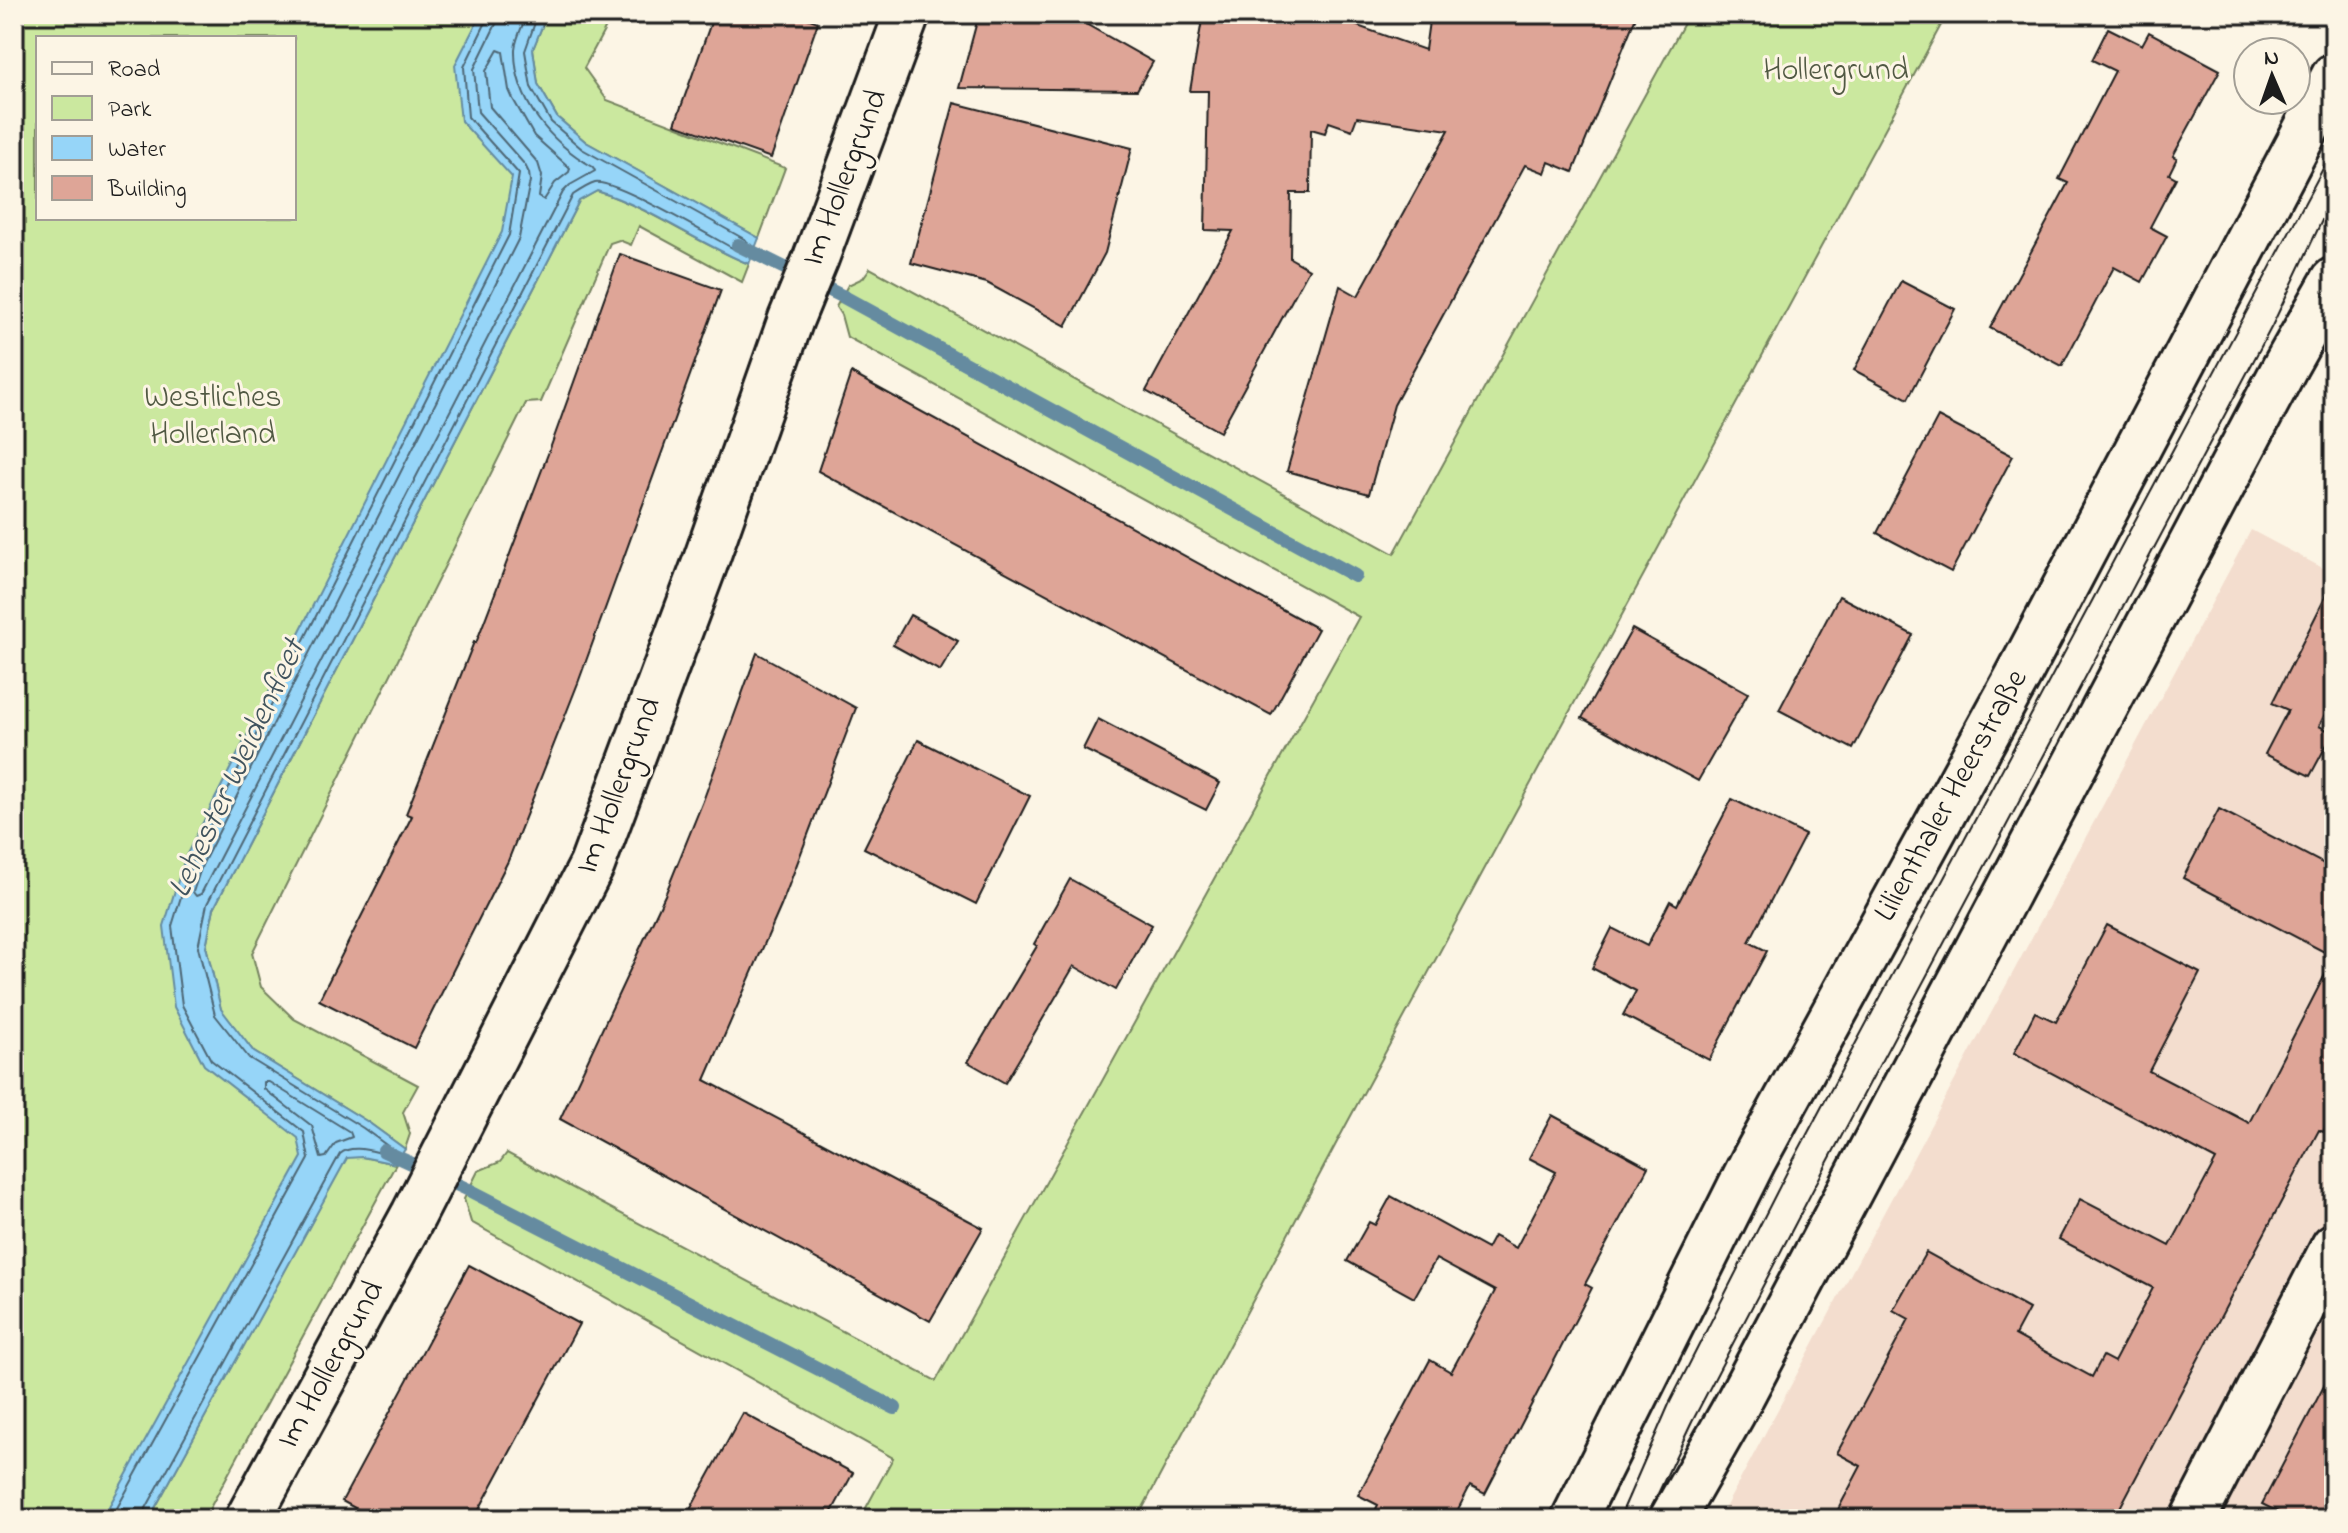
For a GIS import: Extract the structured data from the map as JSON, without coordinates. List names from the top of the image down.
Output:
{
  "streets": {
    "main road": ["Im Hollergrund", "Lilienthaler Heerstraße"]
  },
  "water": ["Lehester Weidenfleet"],
  "parks": ["Hollergrund", "Westliches Hollerland"],
  "legend": [
    "Road",
    "Park",
    "Water",
    "Building"
  ],
  "north": "top"
}
